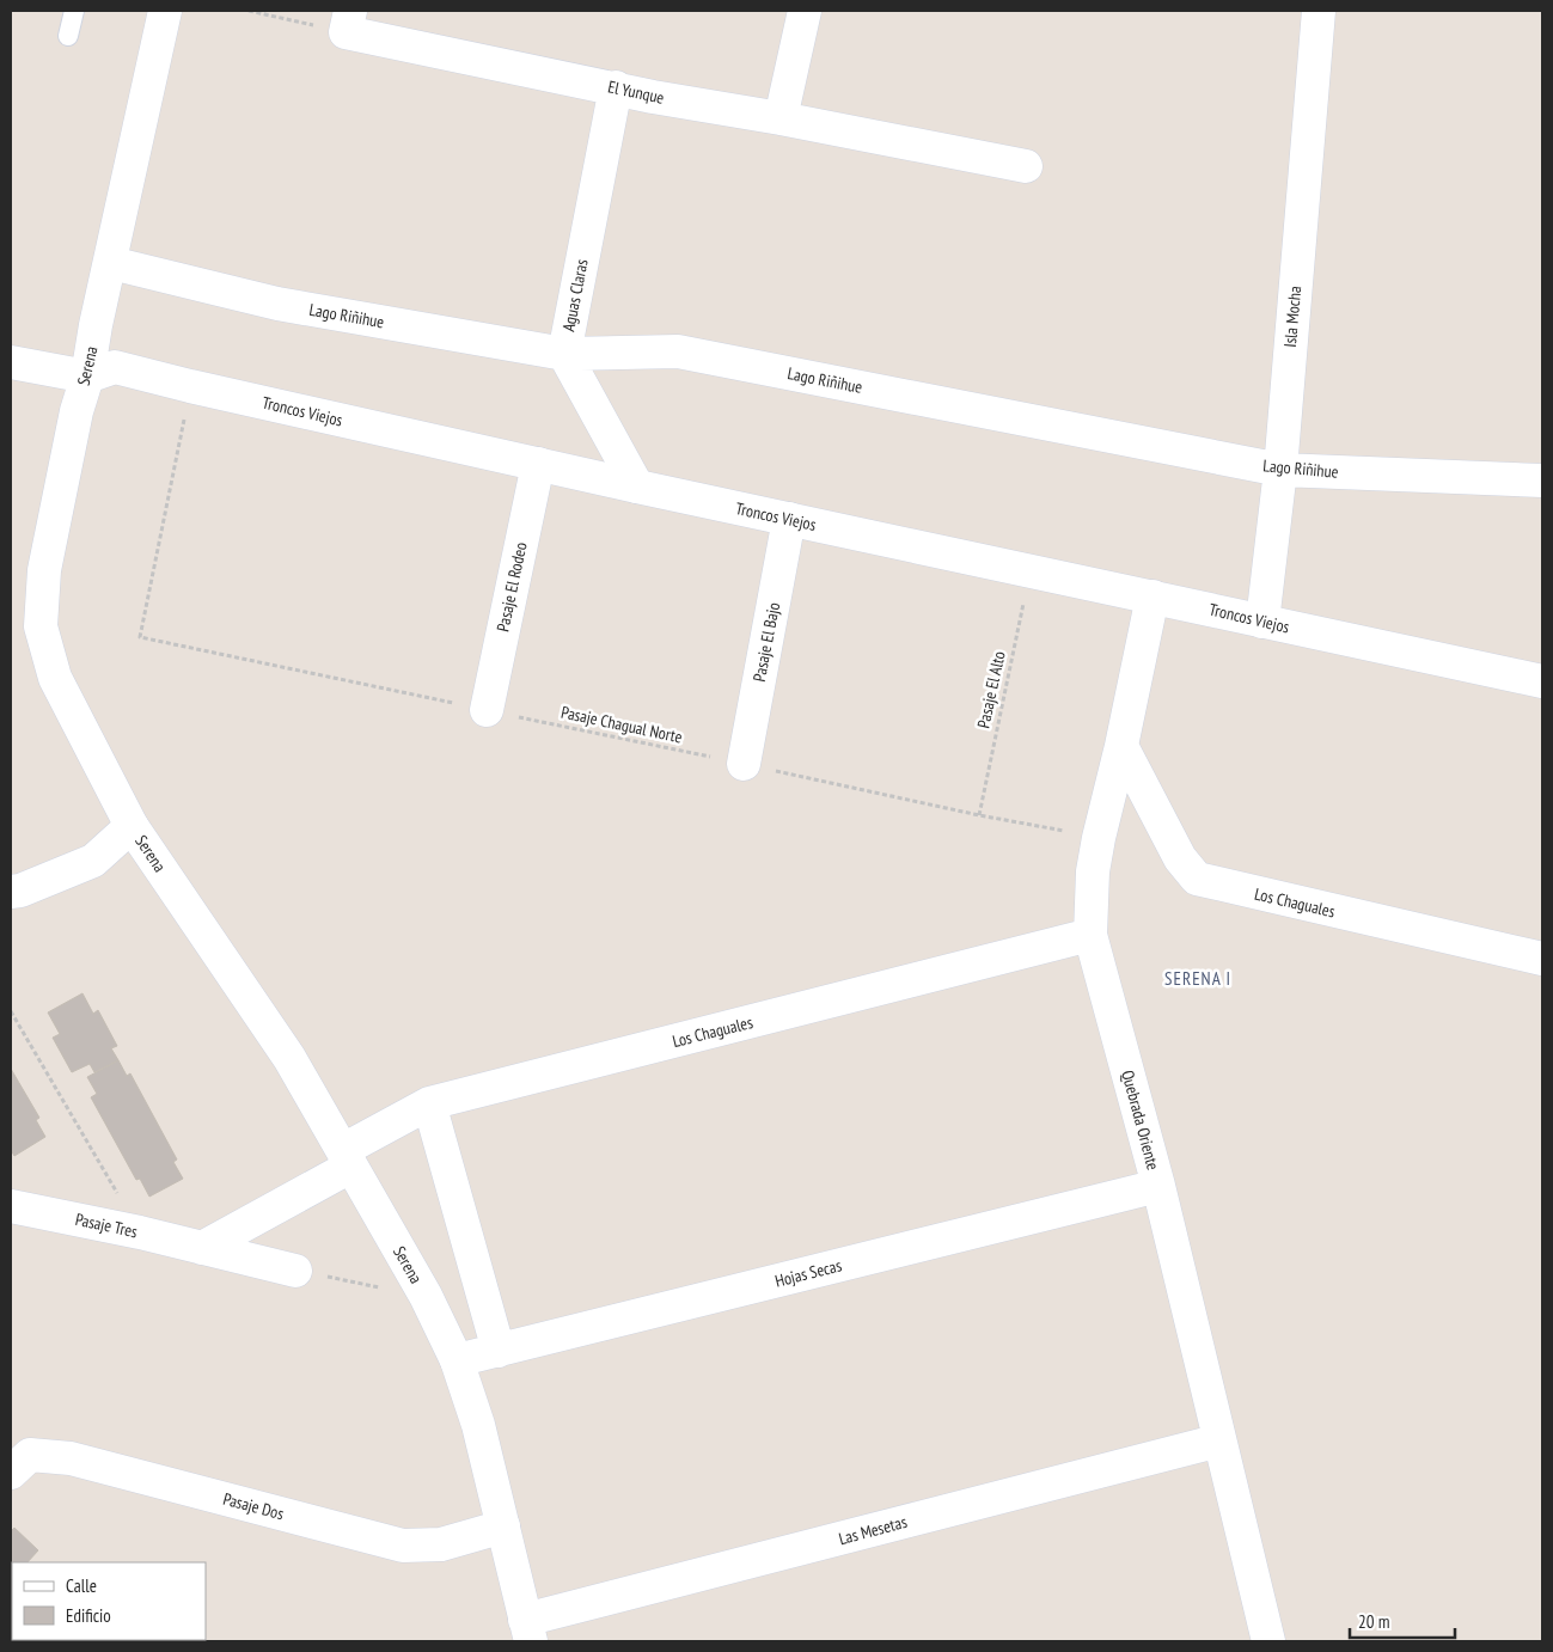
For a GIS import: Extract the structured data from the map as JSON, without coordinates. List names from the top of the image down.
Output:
{
  "streets": {
    "street": [
      "El Yunque",
      "Aguas Claras",
      "Lago Riñihue",
      "Isla Mocha",
      "Serena",
      "Troncos Viejos",
      "Pasaje El Rodeo",
      "Pasaje El Bajo",
      "Los Chaguales",
      "Quebrada Oriente",
      "Pasaje Tres",
      "Hojas Secas",
      "Pasaje Dos",
      "Las Mesetas"
    ],
    "path": ["Pasaje El Alto", "Pasaje Chagual Norte"]
  },
  "crossings": [
    ["El Yunque", "Aguas Claras"],
    ["Aguas Claras", "Lago Riñihue"],
    ["Aguas Claras", "Troncos Viejos"],
    ["Lago Riñihue", "Isla Mocha"],
    ["Lago Riñihue", "Serena"],
    ["Isla Mocha", "Troncos Viejos"],
    ["Serena", "Troncos Viejos"],
    ["Serena", "Los Chaguales"],
    ["Serena", "Hojas Secas"],
    ["Serena", "Pasaje Dos"],
    ["Serena", "Las Mesetas"],
    ["Troncos Viejos", "Pasaje El Rodeo"],
    ["Troncos Viejos", "Pasaje El Bajo"],
    ["Troncos Viejos", "Pasaje El Alto"],
    ["Troncos Viejos", "Pasaje Chagual Norte"],
    ["Troncos Viejos", "Quebrada Oriente"],
    ["Pasaje El Rodeo", "Pasaje Chagual Norte"],
    ["Pasaje El Bajo", "Pasaje Chagual Norte"],
    ["Pasaje El Alto", "Pasaje Chagual Norte"],
    ["Pasaje Chagual Norte", "Quebrada Oriente"],
    ["Los Chaguales", "Quebrada Oriente"],
    ["Quebrada Oriente", "Hojas Secas"],
    ["Quebrada Oriente", "Las Mesetas"]
  ],
  "districts": ["SERENA I"],
  "legend": ["Calle", "Edificio"],
  "scale_bar": "20 m"
}
